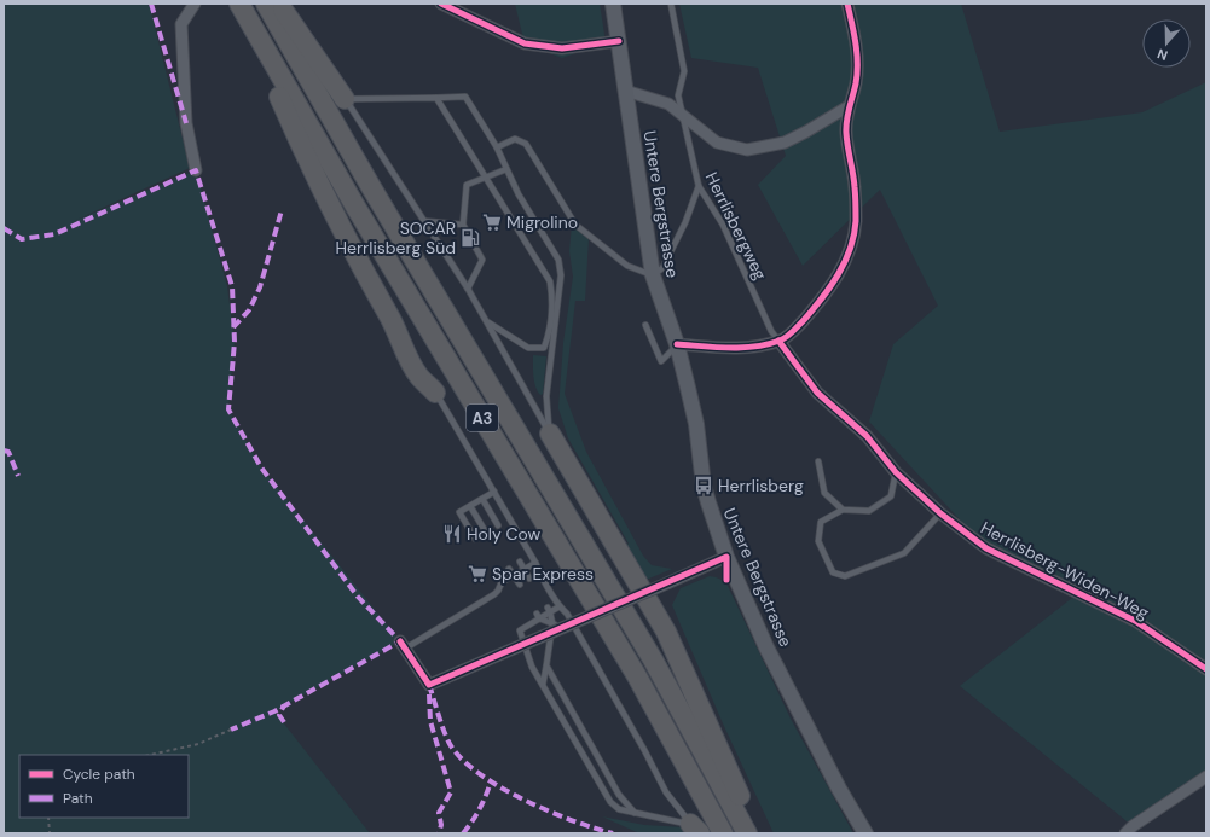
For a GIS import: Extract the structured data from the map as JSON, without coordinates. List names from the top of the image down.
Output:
{
  "streets": {
    "highway": ["A3"],
    "main road": ["Untere Bergstrasse"],
    "street": ["Herrlisberg-Widen-Weg"],
    "lane": ["Herrlisbergweg"]
  },
  "crossings": [
    ["Herrlisbergweg", "Herrlisberg-Widen-Weg"]
  ],
  "places": {
    "supermarket": ["Migrolino", "Spar Express"],
    "fuel station": ["SOCAR Herrlisberg Süd"],
    "bus stop": ["Herrlisberg"],
    "restaurant": ["Holy Cow"]
  },
  "legend": ["Cycle path", "Path"],
  "north": "bottom"
}
